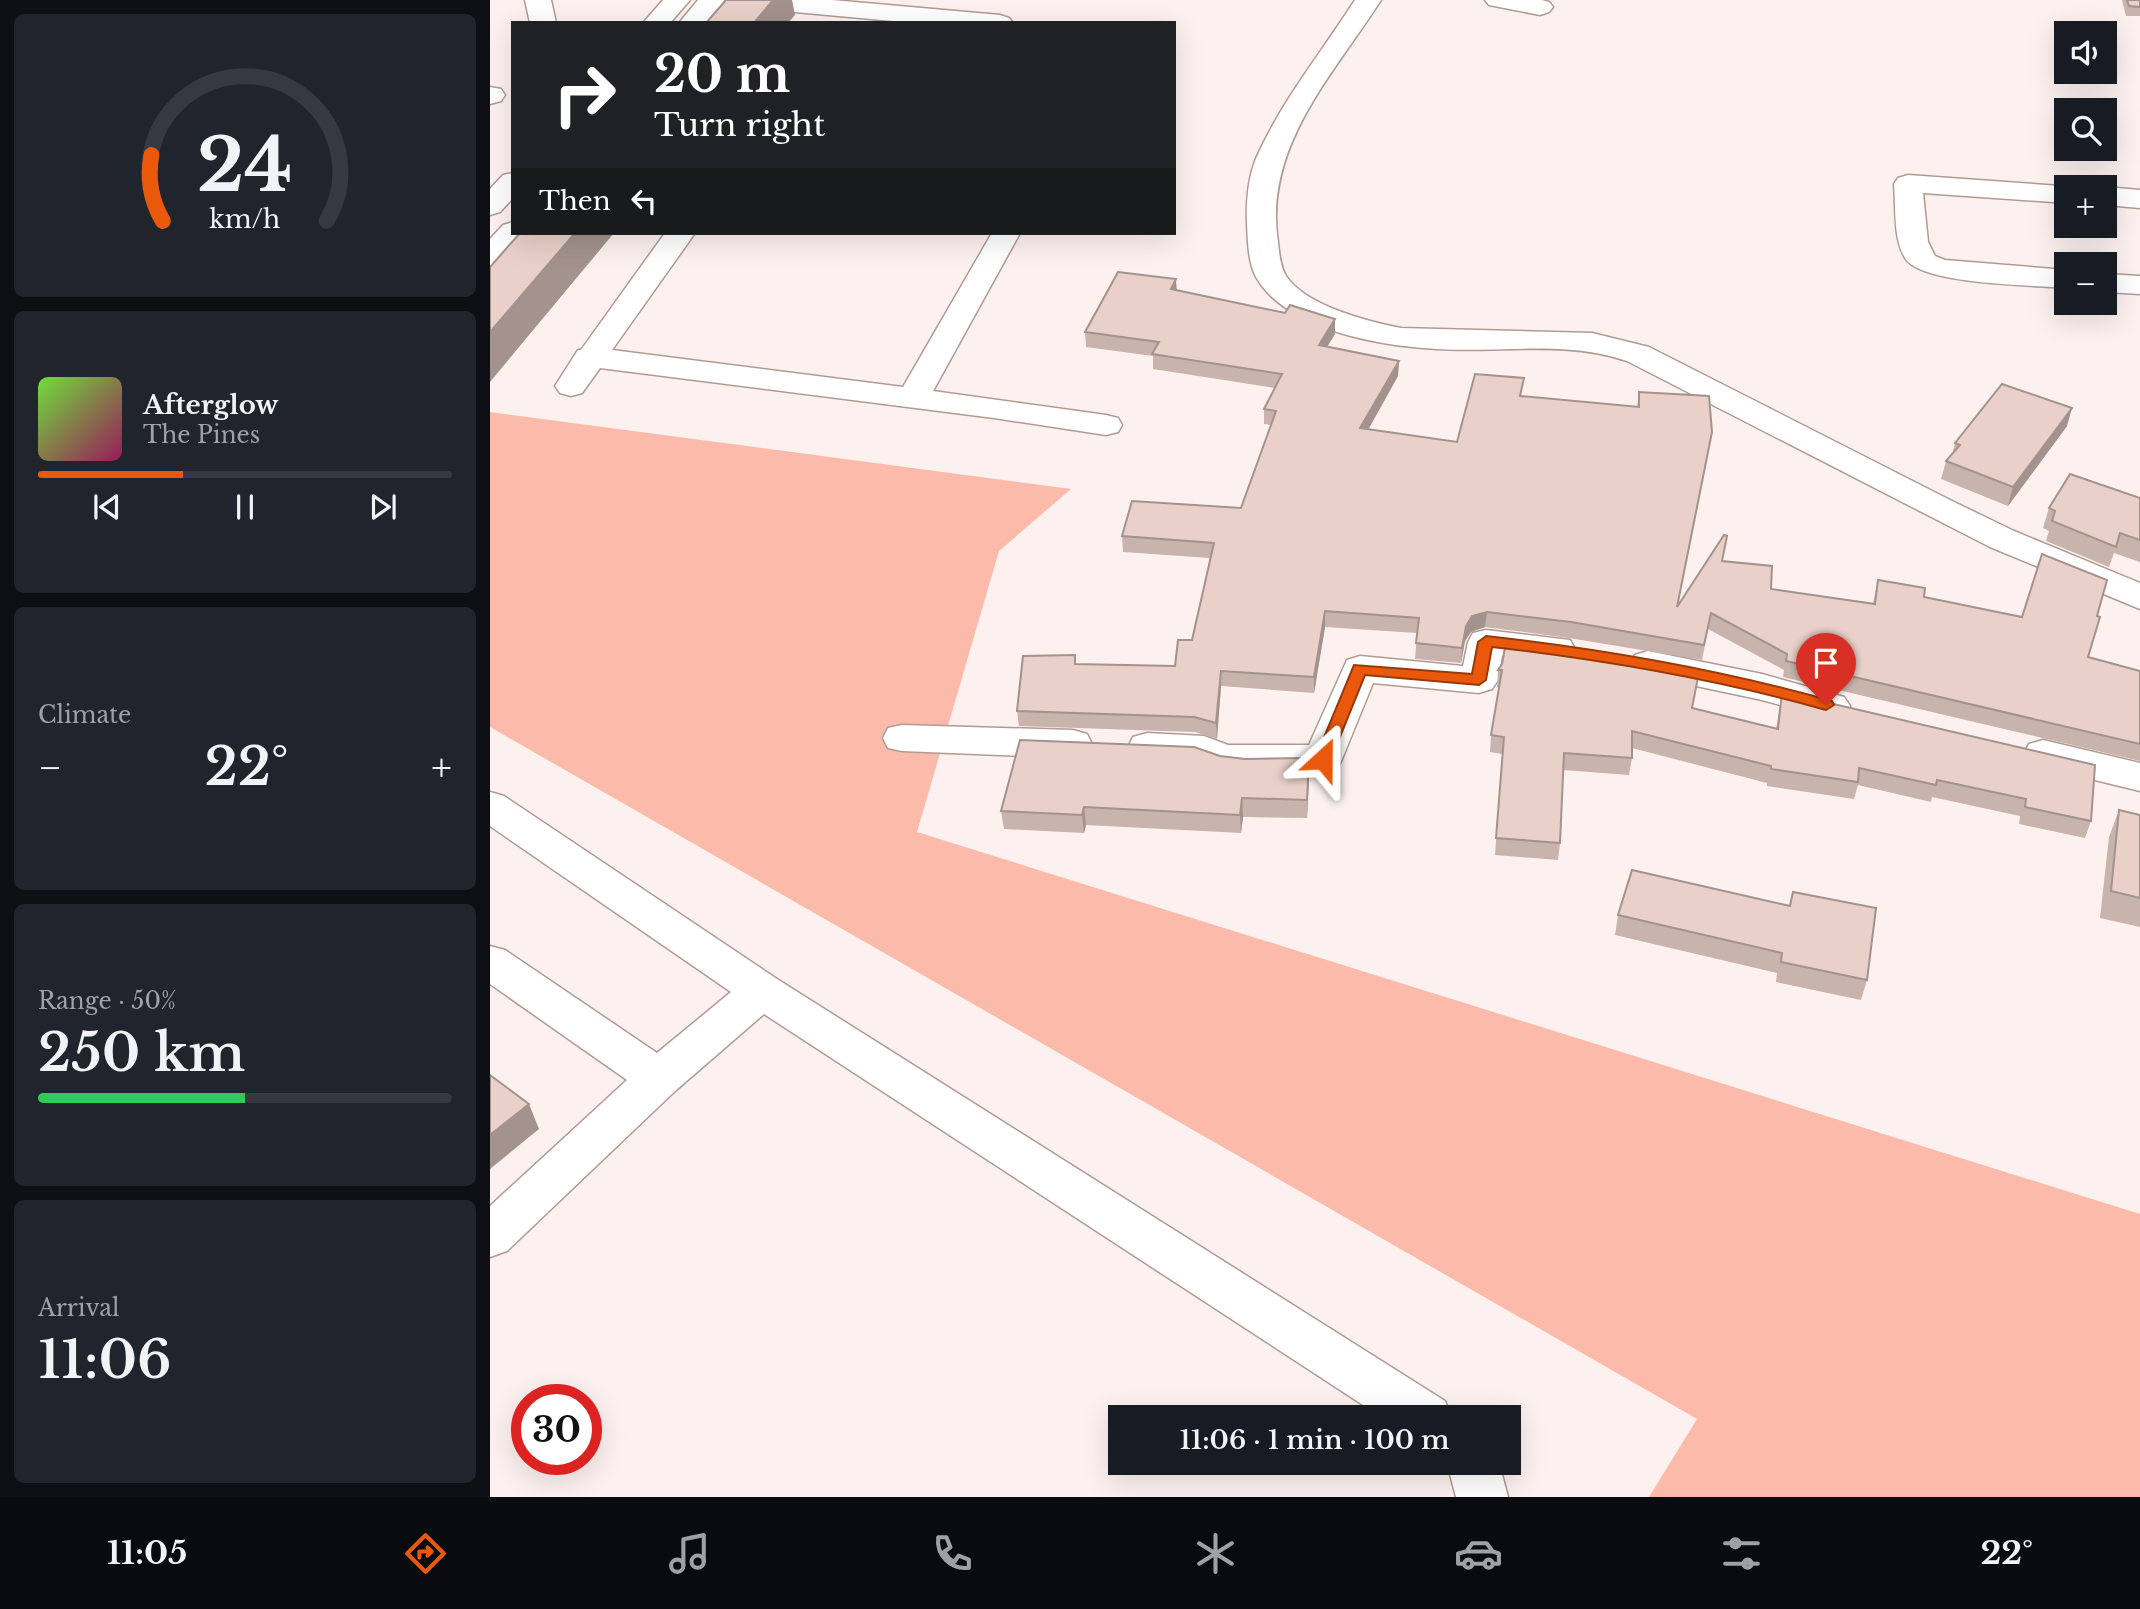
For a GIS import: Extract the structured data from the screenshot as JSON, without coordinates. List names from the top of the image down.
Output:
{
  "page": {
    "map_buttons": ["+", "−"],
    "turn": ["20 m", "Turn right"],
    "then": "Then",
    "song": ["Afterglow", "The Pines"],
    "tile": [
      "Climate",
      ["Range · 50%", "250 km"],
      ["Arrival", "11:06"]
    ],
    "heat": ["−", "22°", "+"],
    "limit": "30",
    "trip": "11:06 · 1 min · 100 m",
    "tabs": ["11:05", "22°"],
    "gauge": ["24", "km/h"]
  }
}
